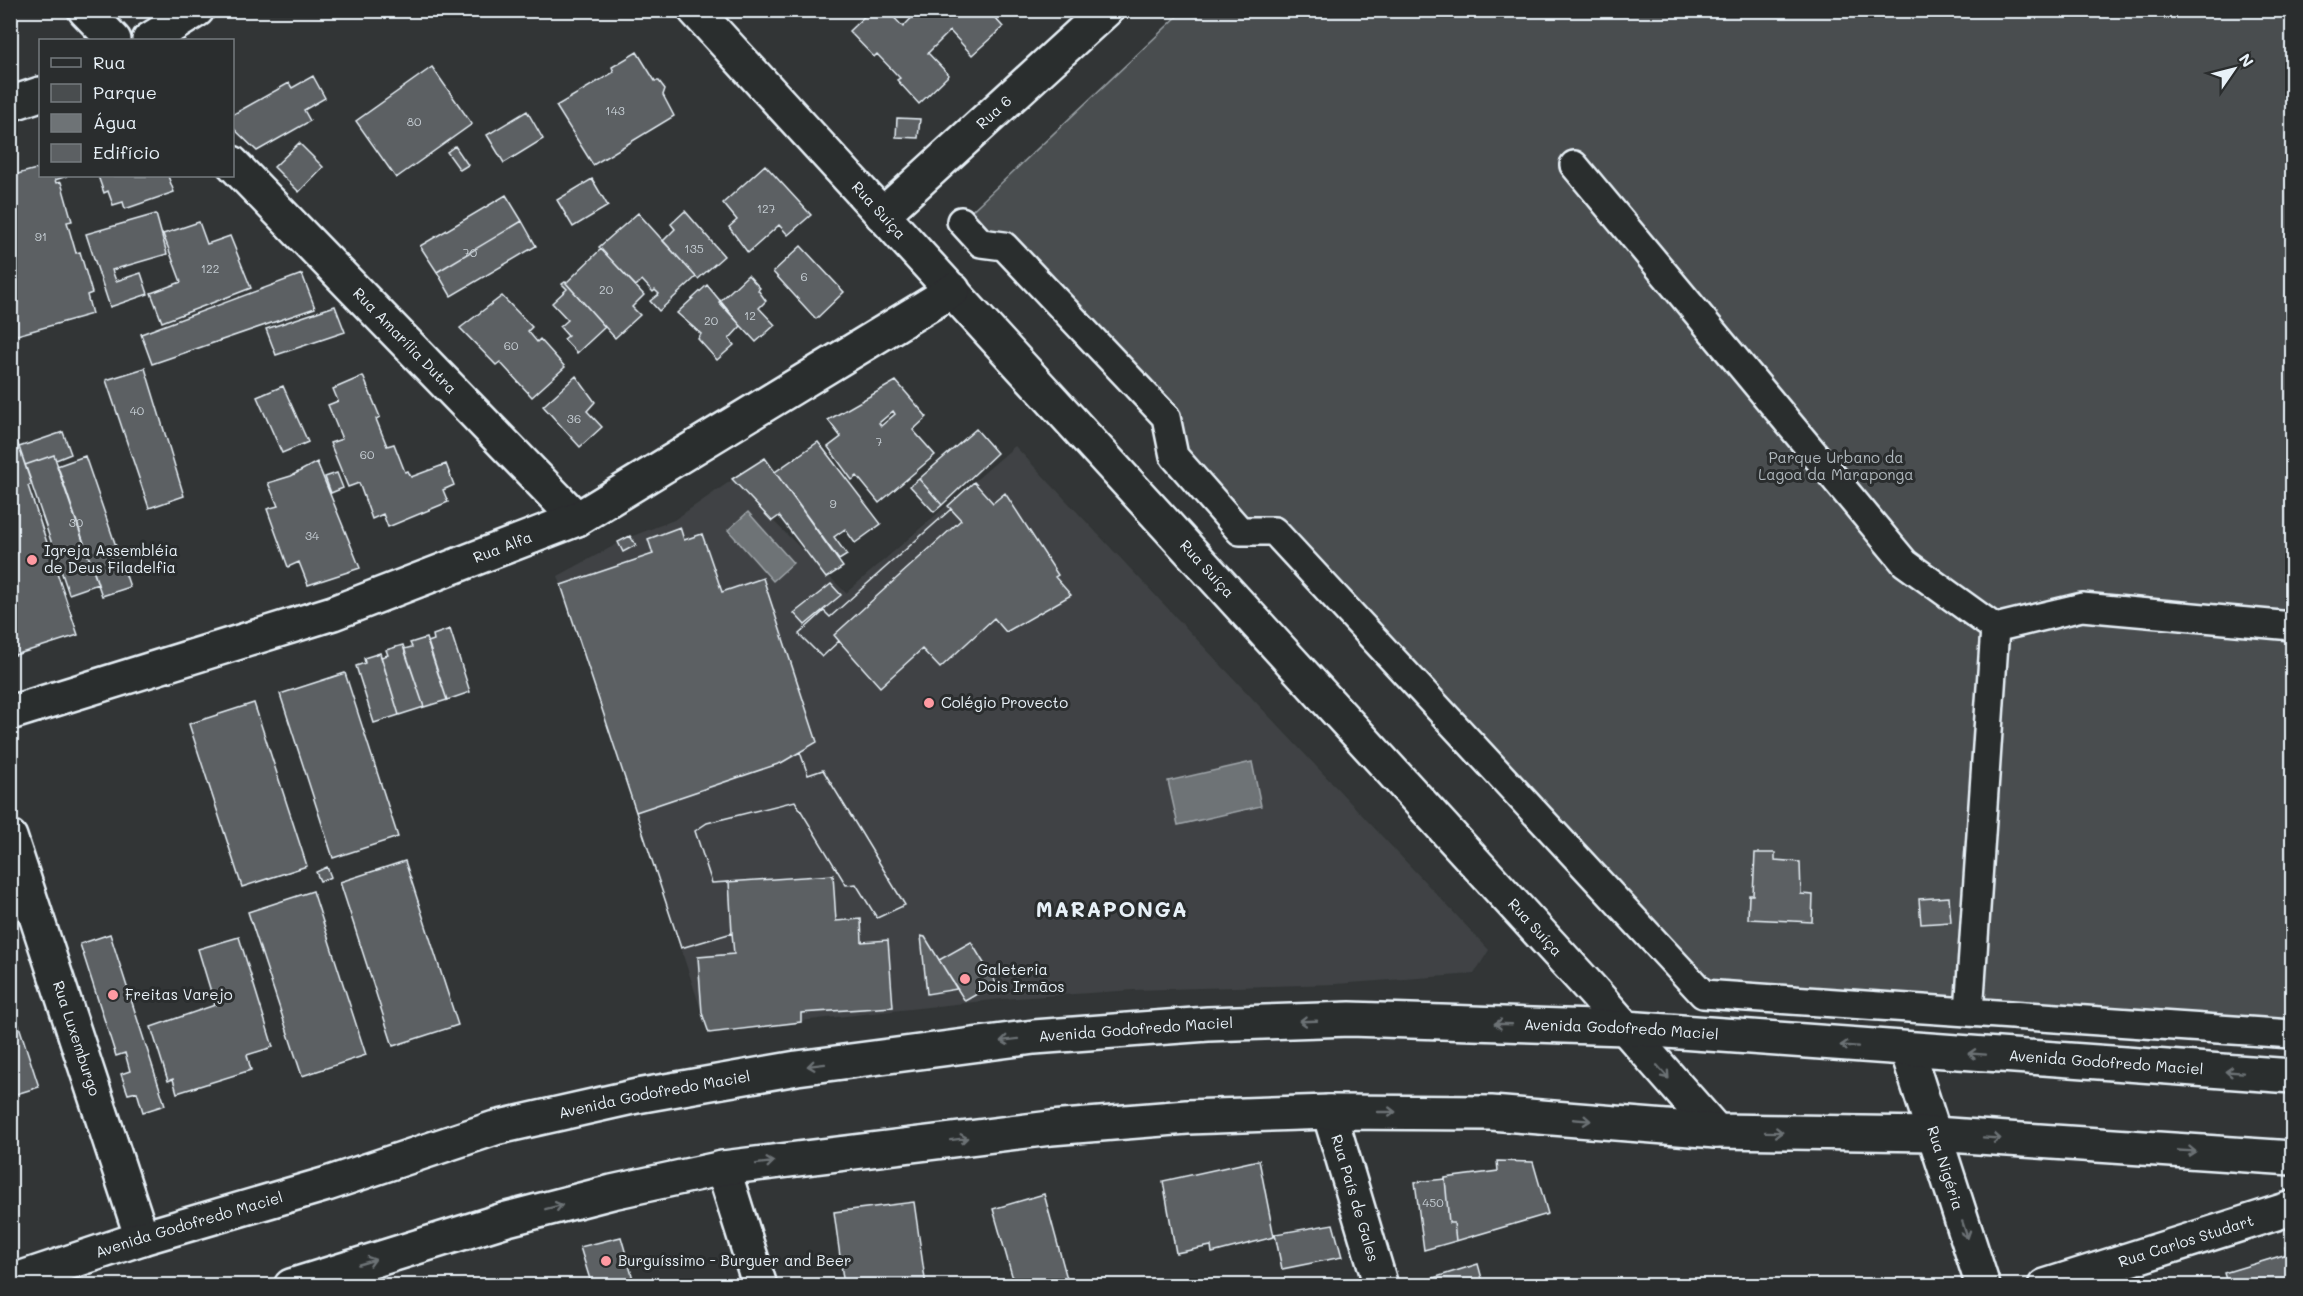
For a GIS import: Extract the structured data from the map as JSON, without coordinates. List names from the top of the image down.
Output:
{
  "streets": {
    "street": [
      "Rua 6",
      "Rua Suíça",
      "Rua Amarília Dutra",
      "Rua Alfa",
      "Avenida Godofredo Maciel",
      "Rua Luxemburgo",
      "Rua Nigéria",
      "Rua País de Gales",
      "Rua Carlos Studart"
    ]
  },
  "crossings": [
    ["Rua 6", "Rua Suíça"],
    ["Rua Suíça", "Rua Alfa"],
    ["Rua Suíça", "Avenida Godofredo Maciel"],
    ["Rua Amarília Dutra", "Rua Alfa"],
    ["Avenida Godofredo Maciel", "Rua Luxemburgo"],
    ["Avenida Godofredo Maciel", "Rua Nigéria"]
  ],
  "one_way": ["Rua Nigéria"],
  "districts": ["MARAPONGA"],
  "parks": ["Parque Urbano da Lagoa da Maraponga"],
  "places": [
    "Igreja Assembléia de Deus Filadelfia",
    "Colégio Provecto",
    "Galeteria Dois Irmãos",
    "Freitas Varejo",
    "Burguíssimo - Burguer and Beer"
  ],
  "house_numbers": [
    "143",
    "80",
    "127",
    "91",
    "135",
    "70",
    "122",
    "6",
    "20",
    "12",
    "20",
    "60",
    "40",
    "36",
    "7",
    "60",
    "9",
    "30",
    "34",
    "450"
  ],
  "legend": [
    "Rua",
    "Parque",
    "Água",
    "Edifício"
  ],
  "north": "top right"
}
